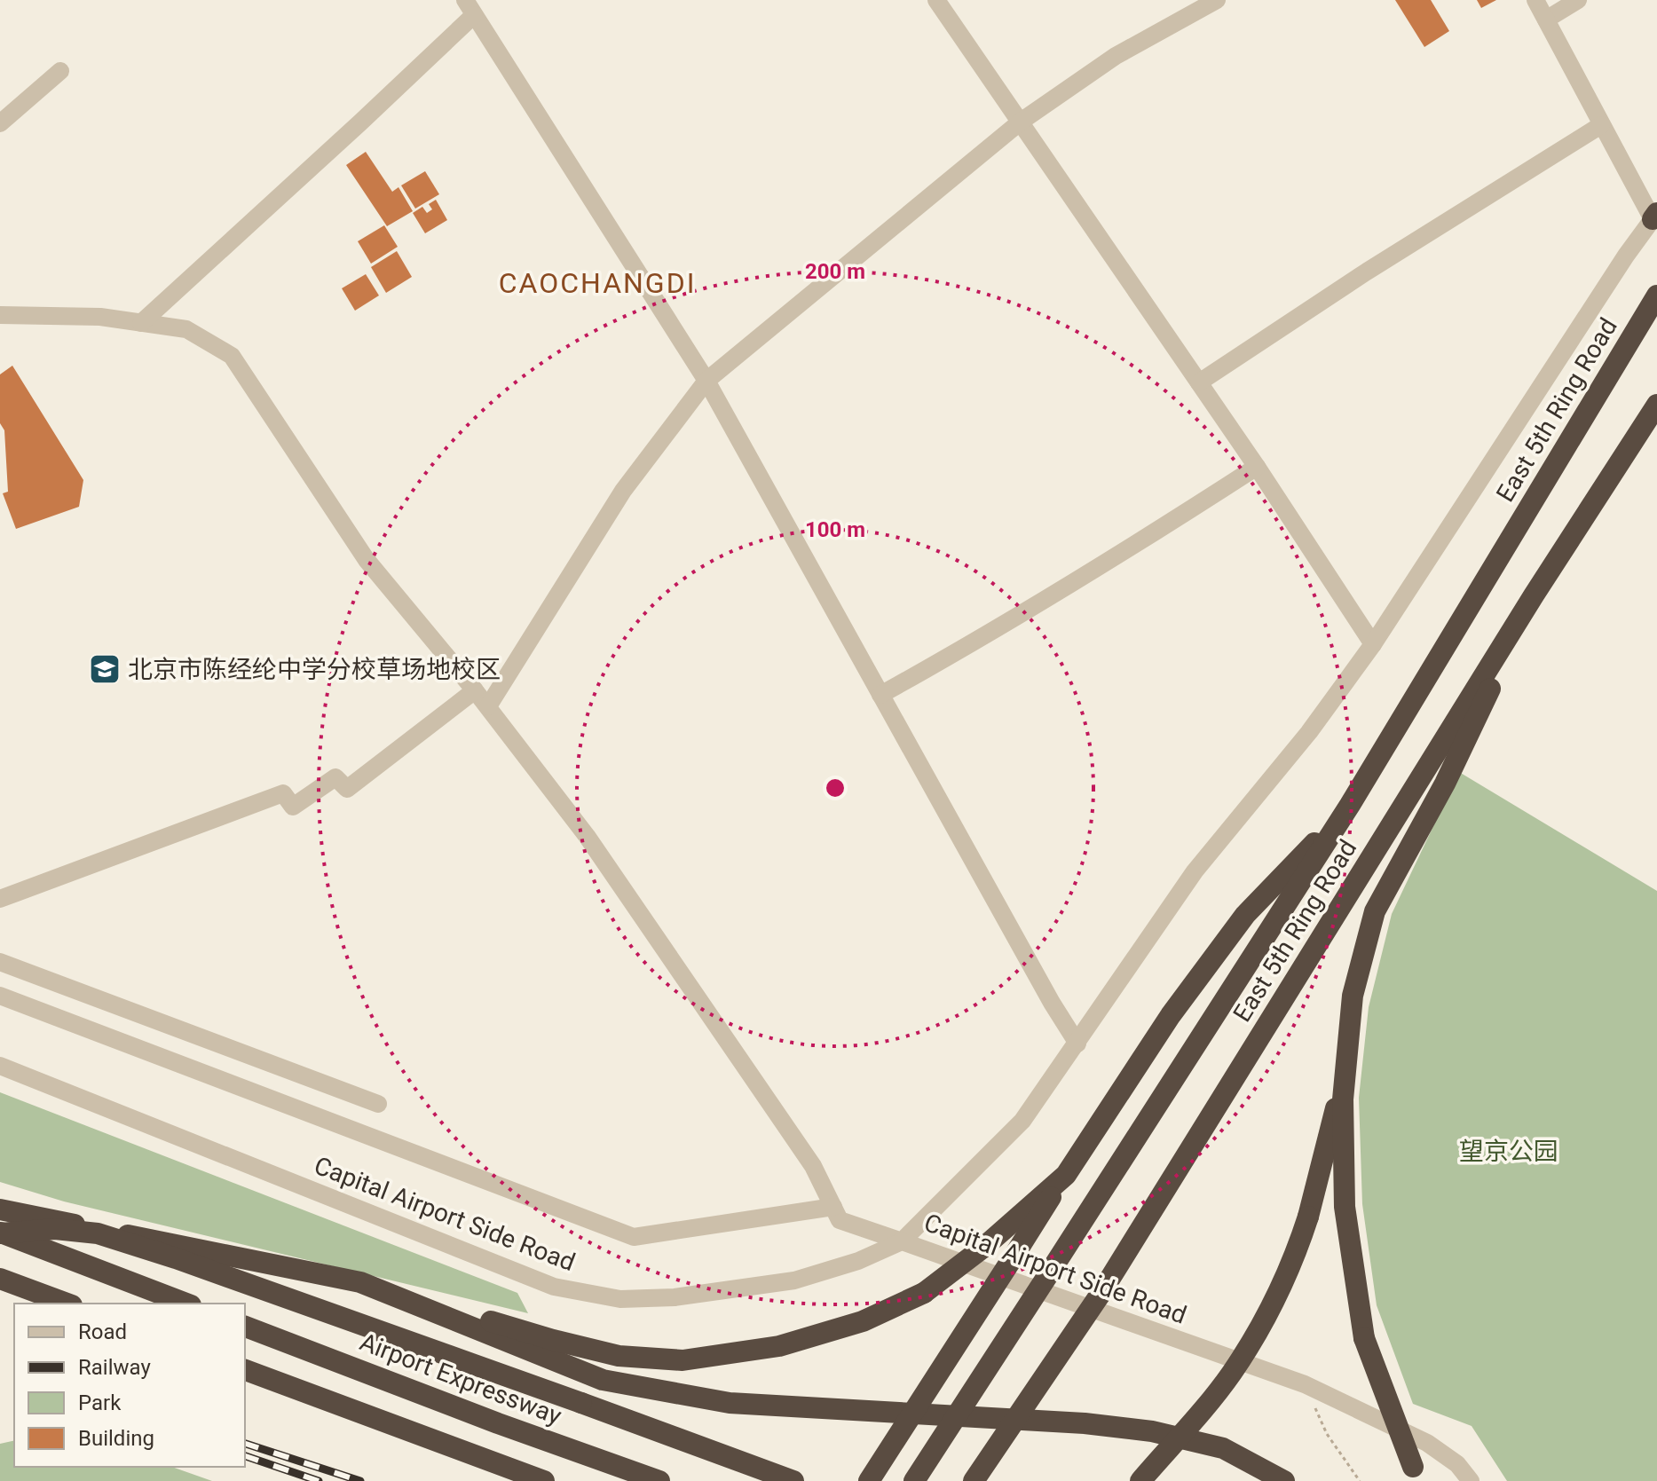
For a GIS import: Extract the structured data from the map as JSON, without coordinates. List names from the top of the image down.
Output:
{
  "streets": {
    "highway": ["East 5th Ring Road", "Airport Expressway"],
    "street": ["Capital Airport Side Road"]
  },
  "districts": ["CAOCHANGDI"],
  "parks": ["望京公园"],
  "places": {
    "school or university": ["北京市陈经纶中学分校草场地校区"]
  },
  "legend": [
    "Road",
    "Railway",
    "Park",
    "Building"
  ],
  "rings": ["200 m", "100 m"]
}
